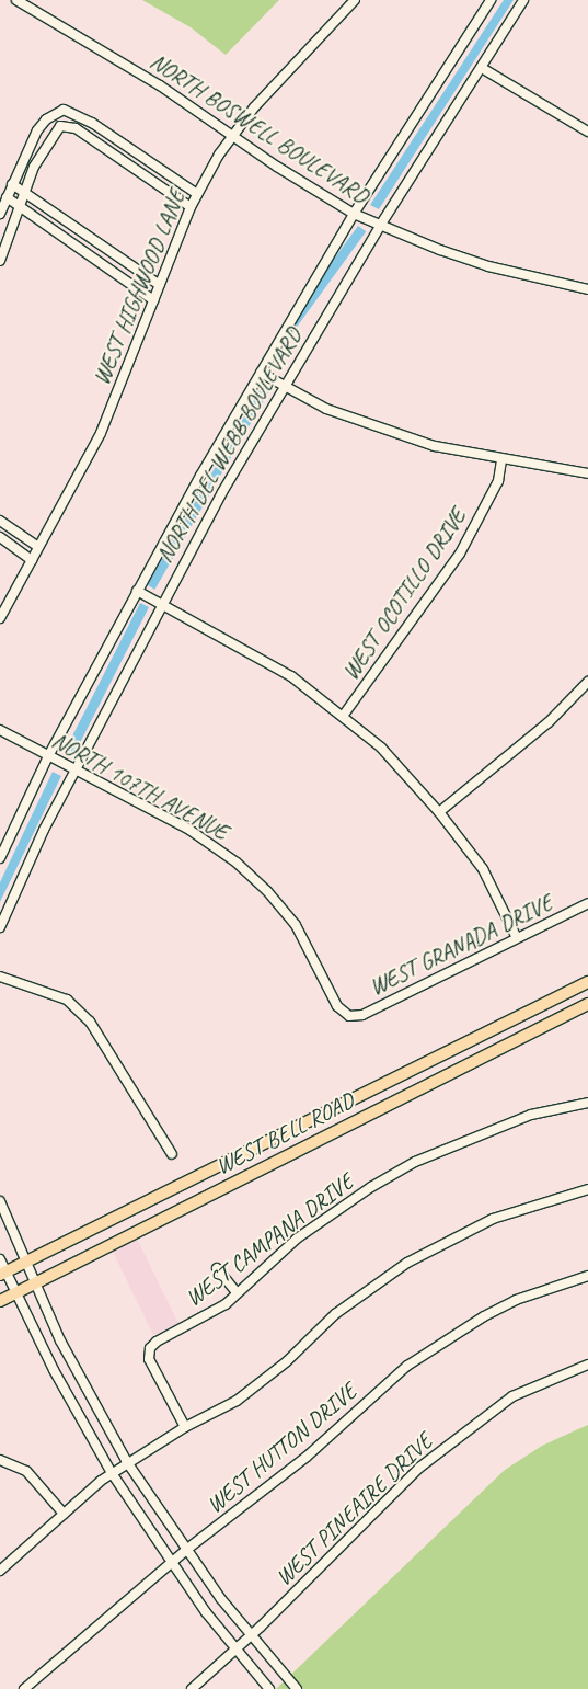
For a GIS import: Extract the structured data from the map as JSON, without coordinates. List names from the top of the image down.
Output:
{
  "streets": {
    "main road": ["WEST BELL ROAD"],
    "street": [
      "NORTH BOSWELL BOULEVARD",
      "WEST HIGHWOOD LANE",
      "NORTH DEL WEBB BOULEVARD",
      "WEST OCOTILLO DRIVE",
      "NORTH 107TH AVENUE",
      "WEST GRANADA DRIVE",
      "WEST CAMPANA DRIVE",
      "WEST HUTTON DRIVE",
      "WEST PINEAIRE DRIVE"
    ]
  },
  "crossings": [
    ["NORTH BOSWELL BOULEVARD", "WEST HIGHWOOD LANE"],
    ["NORTH BOSWELL BOULEVARD", "NORTH DEL WEBB BOULEVARD"],
    ["NORTH DEL WEBB BOULEVARD", "NORTH 107TH AVENUE"],
    ["NORTH 107TH AVENUE", "WEST GRANADA DRIVE"]
  ]
}
